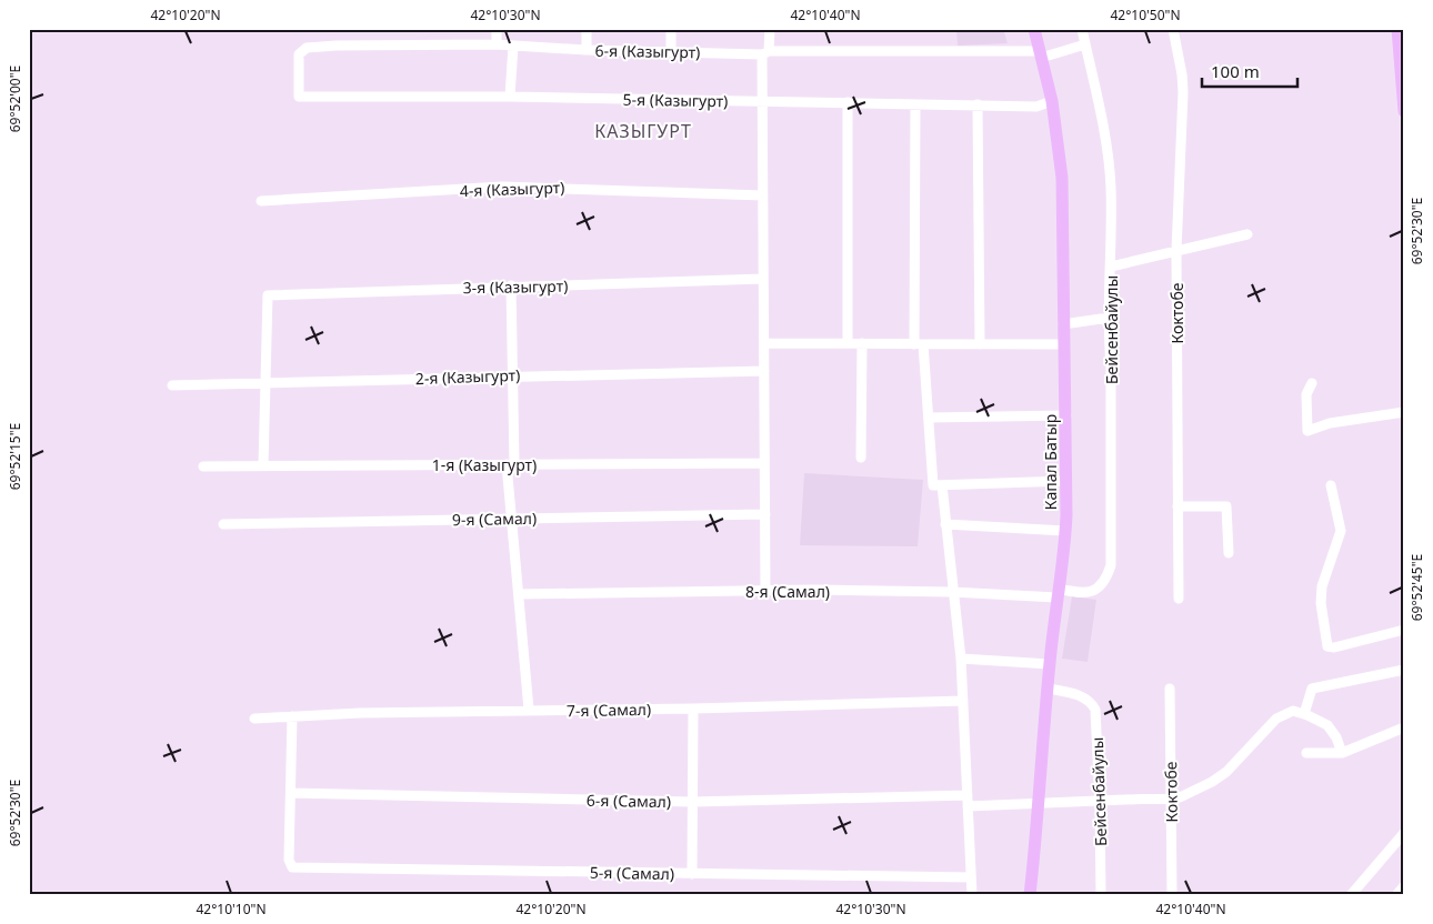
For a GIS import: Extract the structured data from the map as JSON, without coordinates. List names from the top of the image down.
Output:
{
  "streets": {
    "main road": ["Капал Батыр"],
    "street": [
      "6-я (Казыгурт)",
      "5-я (Казыгурт)",
      "4-я (Казыгурт)",
      "3-я (Казыгурт)",
      "Коктобе",
      "Бейсенбайулы",
      "2-я (Казыгурт)",
      "1-я (Казыгурт)",
      "9-я (Самал)",
      "8-я (Самал)",
      "7-я (Самал)",
      "6-я (Самал)",
      "5-я (Самал)"
    ]
  },
  "crossings": [
    ["6-я (Казыгурт)", "5-я (Казыгурт)"],
    ["6-я (Казыгурт)", "Бейсенбайулы"],
    ["6-я (Казыгурт)", "Капал Батыр"],
    ["5-я (Казыгурт)", "Капал Батыр"],
    ["3-я (Казыгурт)", "2-я (Казыгурт)"],
    ["Коктобе", "6-я (Самал)"],
    ["Бейсенбайулы", "Капал Батыр"],
    ["Бейсенбайулы", "8-я (Самал)"],
    ["Бейсенбайулы", "6-я (Самал)"],
    ["Капал Батыр", "8-я (Самал)"],
    ["Капал Батыр", "6-я (Самал)"],
    ["6-я (Самал)", "5-я (Самал)"]
  ],
  "districts": ["КАЗЫГУРТ"],
  "scale_bar": "100 m",
  "coordinates": [
    "42°10'20\"N",
    "42°10'30\"N",
    "42°10'40\"N",
    "42°10'50\"N",
    "69°52'00\"E",
    "69°52'30\"E",
    "69°52'15\"E",
    "69°52'45\"E",
    "42°10'10\"N"
  ]
}
